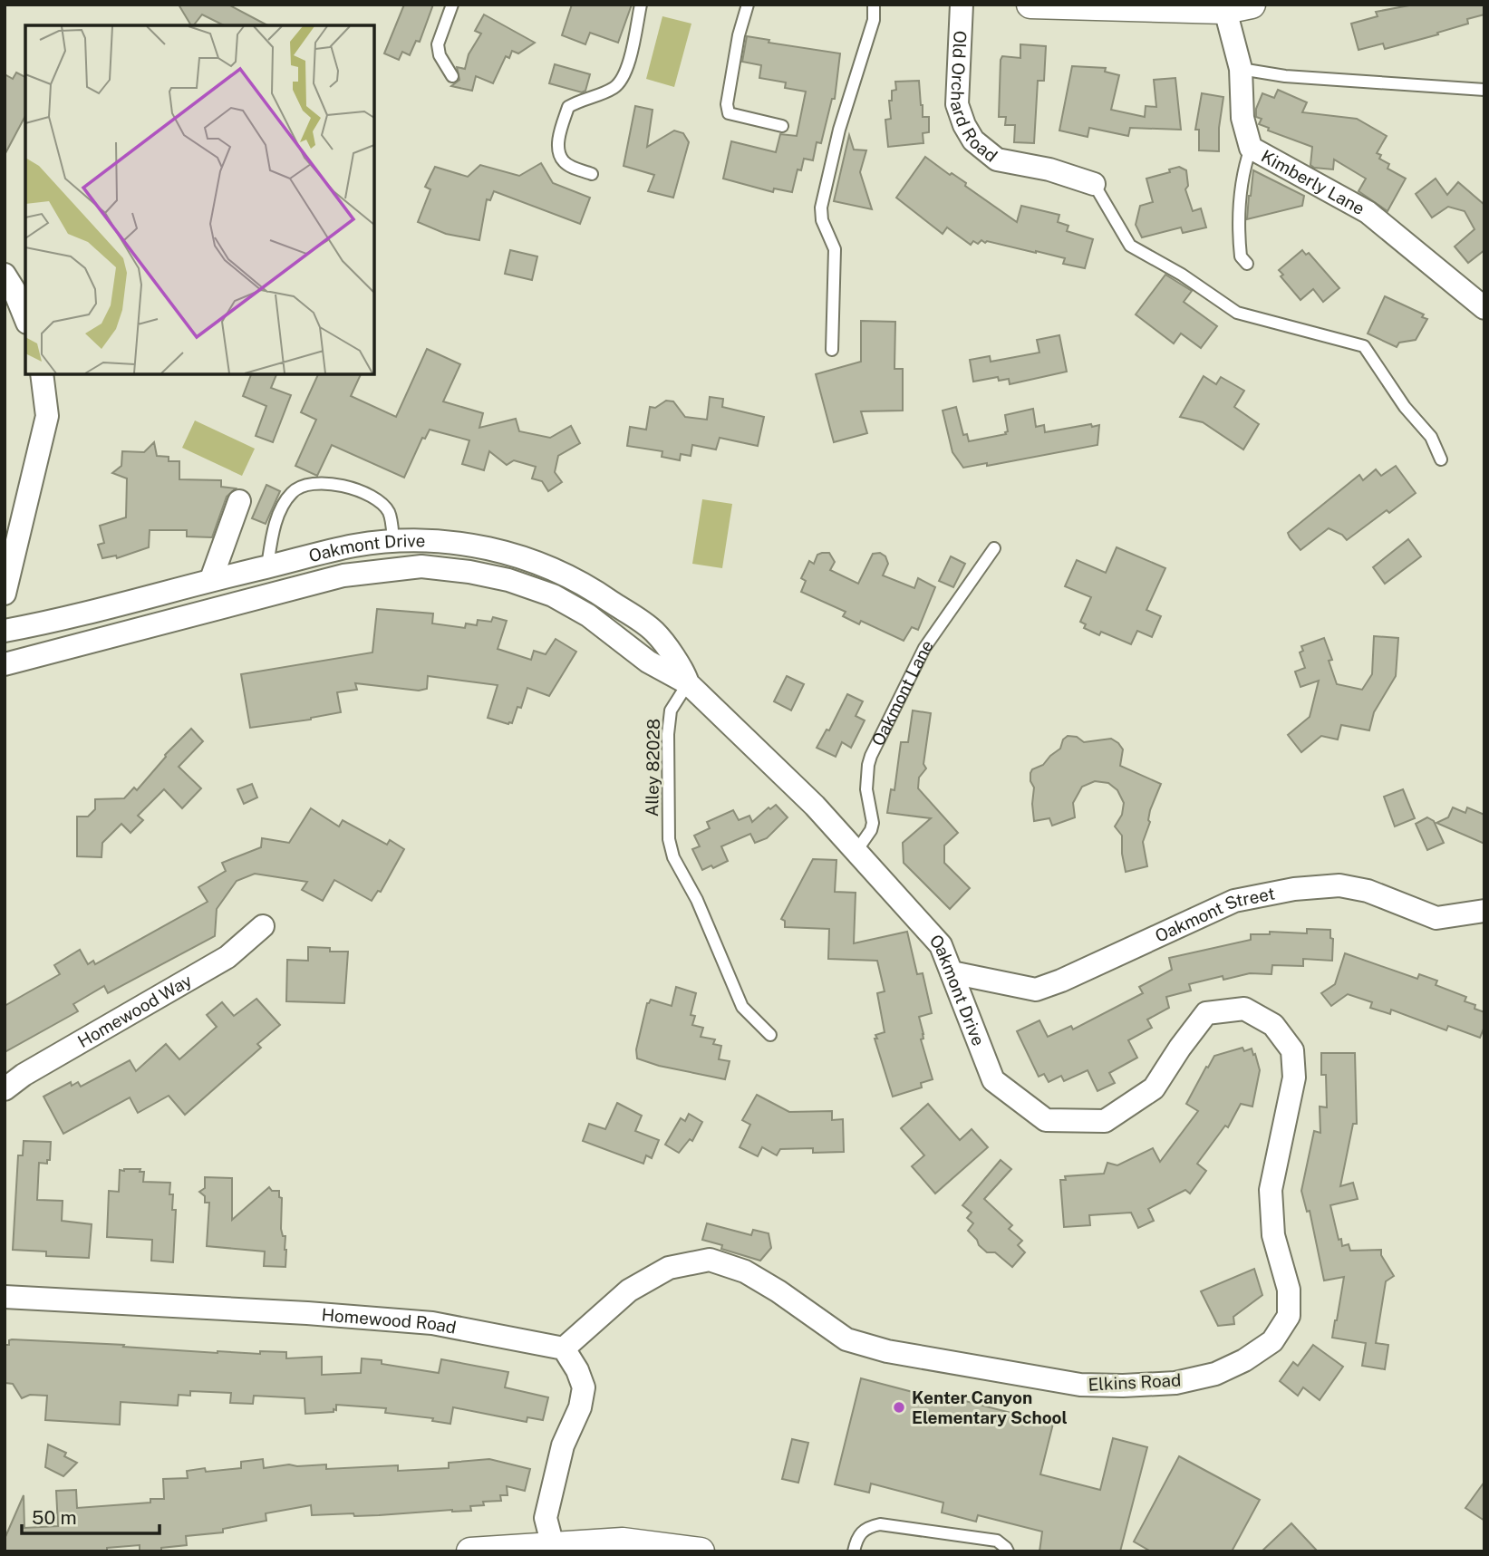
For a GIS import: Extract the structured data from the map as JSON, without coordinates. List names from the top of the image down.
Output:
{
  "streets": {
    "street": [
      "Old Orchard Road",
      "Kimberly Lane",
      "Oakmont Drive",
      "Oakmont Street",
      "Homewood Way",
      "Homewood Road",
      "Elkins Road"
    ],
    "lane": ["Oakmont Lane", "Alley 82028"]
  },
  "crossings": [
    ["Oakmont Drive", "Oakmont Lane"],
    ["Oakmont Drive", "Alley 82028"],
    ["Oakmont Drive", "Oakmont Street"],
    ["Oakmont Drive", "Elkins Road"],
    ["Homewood Road", "Elkins Road"]
  ],
  "places": ["Kenter Canyon Elementary School"],
  "scale_bar": "50 m"
}
